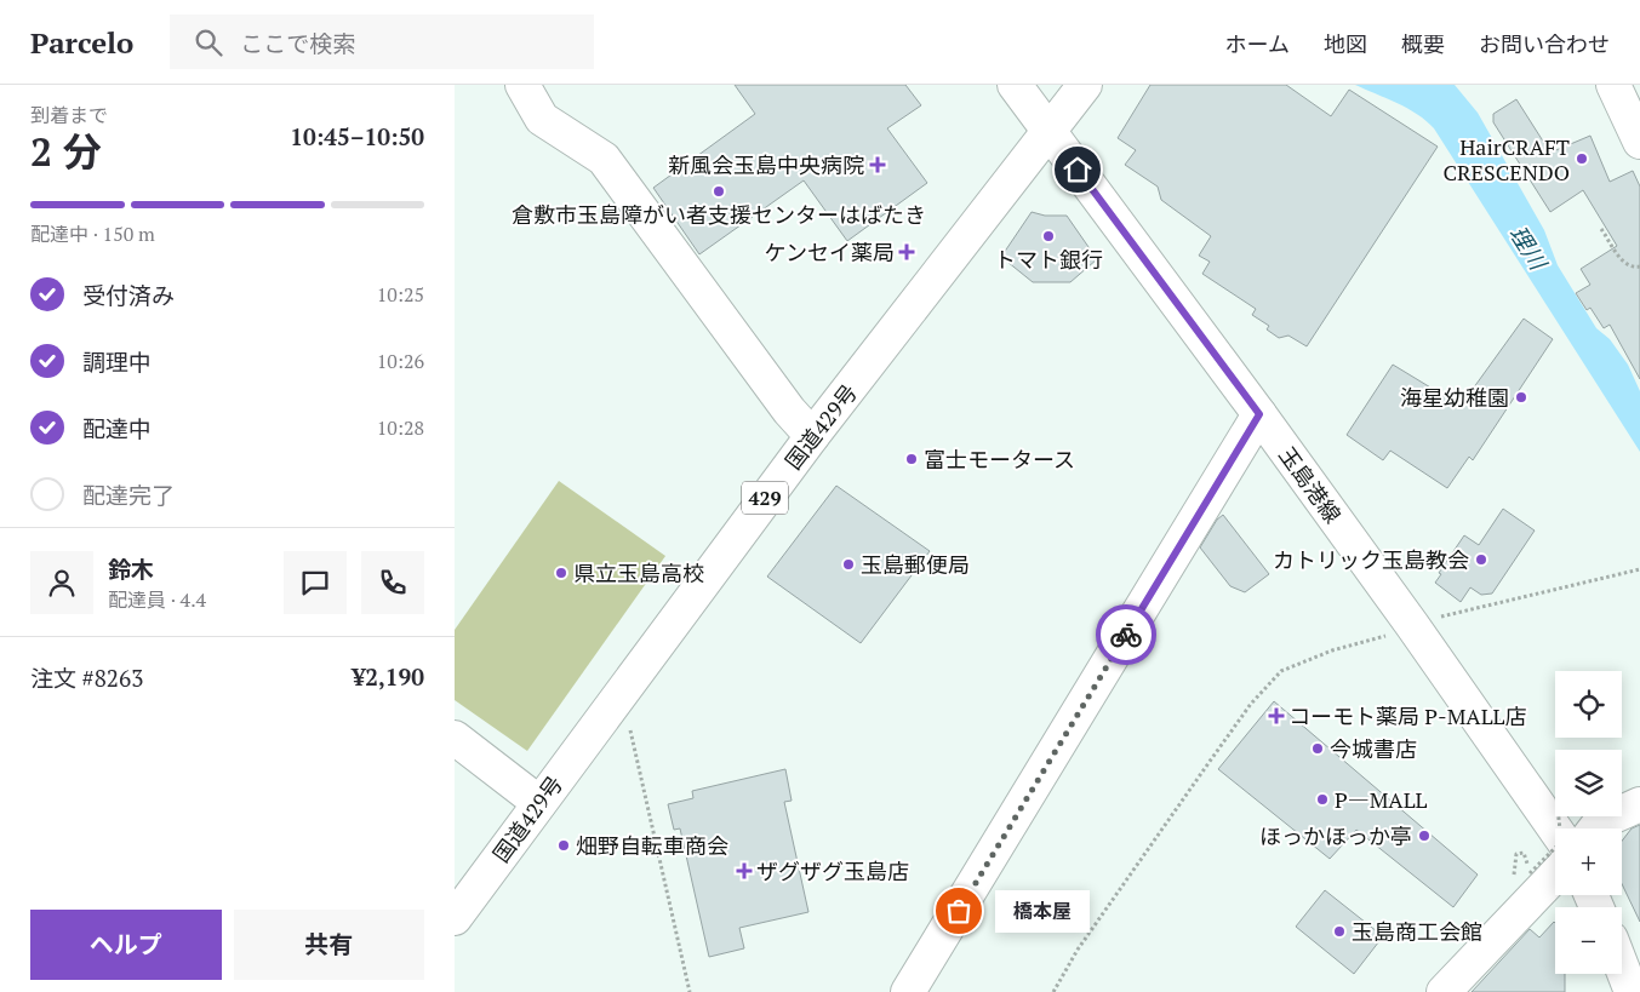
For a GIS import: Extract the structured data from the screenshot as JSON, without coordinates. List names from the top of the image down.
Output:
{
  "streets": {
    "main road": ["国道429号", "玉島港線", "429"]
  },
  "crossings": [
    ["国道429号", "玉島港線"]
  ],
  "water": ["理川"],
  "places": {
    "other": [
      "HairCRAFT CRESCENDO",
      "倉敷市玉島障がい者支援センターはばたき",
      "トマト銀行",
      "海星幼稚園",
      "富士モータース",
      "カトリック玉島教会",
      "玉島郵便局",
      "県立玉島高校",
      "今城書店",
      "P―MALL",
      "ほっかほっか亭",
      "畑野自転車商会",
      "橋本屋",
      "玉島商工会館"
    ],
    "health": [
      "新風会玉島中央病院",
      "ケンセイ薬局",
      "コーモト薬局 P-MALL店",
      "ザグザグ玉島店"
    ]
  },
  "page": {
    "header": "Parcelo",
    "search": "ここで検索",
    "nav": [
      "ホーム",
      "地図",
      "概要",
      "お問い合わせ"
    ],
    "heading": ["2 分", "到着まで", "10:45–10:50"],
    "panel": [
      "鈴木",
      "配達員 · 4.4",
      "注文 #8263",
      "¥2,190"
    ],
    "bar": "配達中 · 150 m",
    "list": [
      ["受付済み", "10:25"],
      ["調理中", "10:26"],
      ["配達中", "10:28"],
      "配達完了"
    ],
    "map_buttons": ["+", "−"],
    "bubble": "橋本屋",
    "buttons": ["ヘルプ", "共有"]
  }
}
